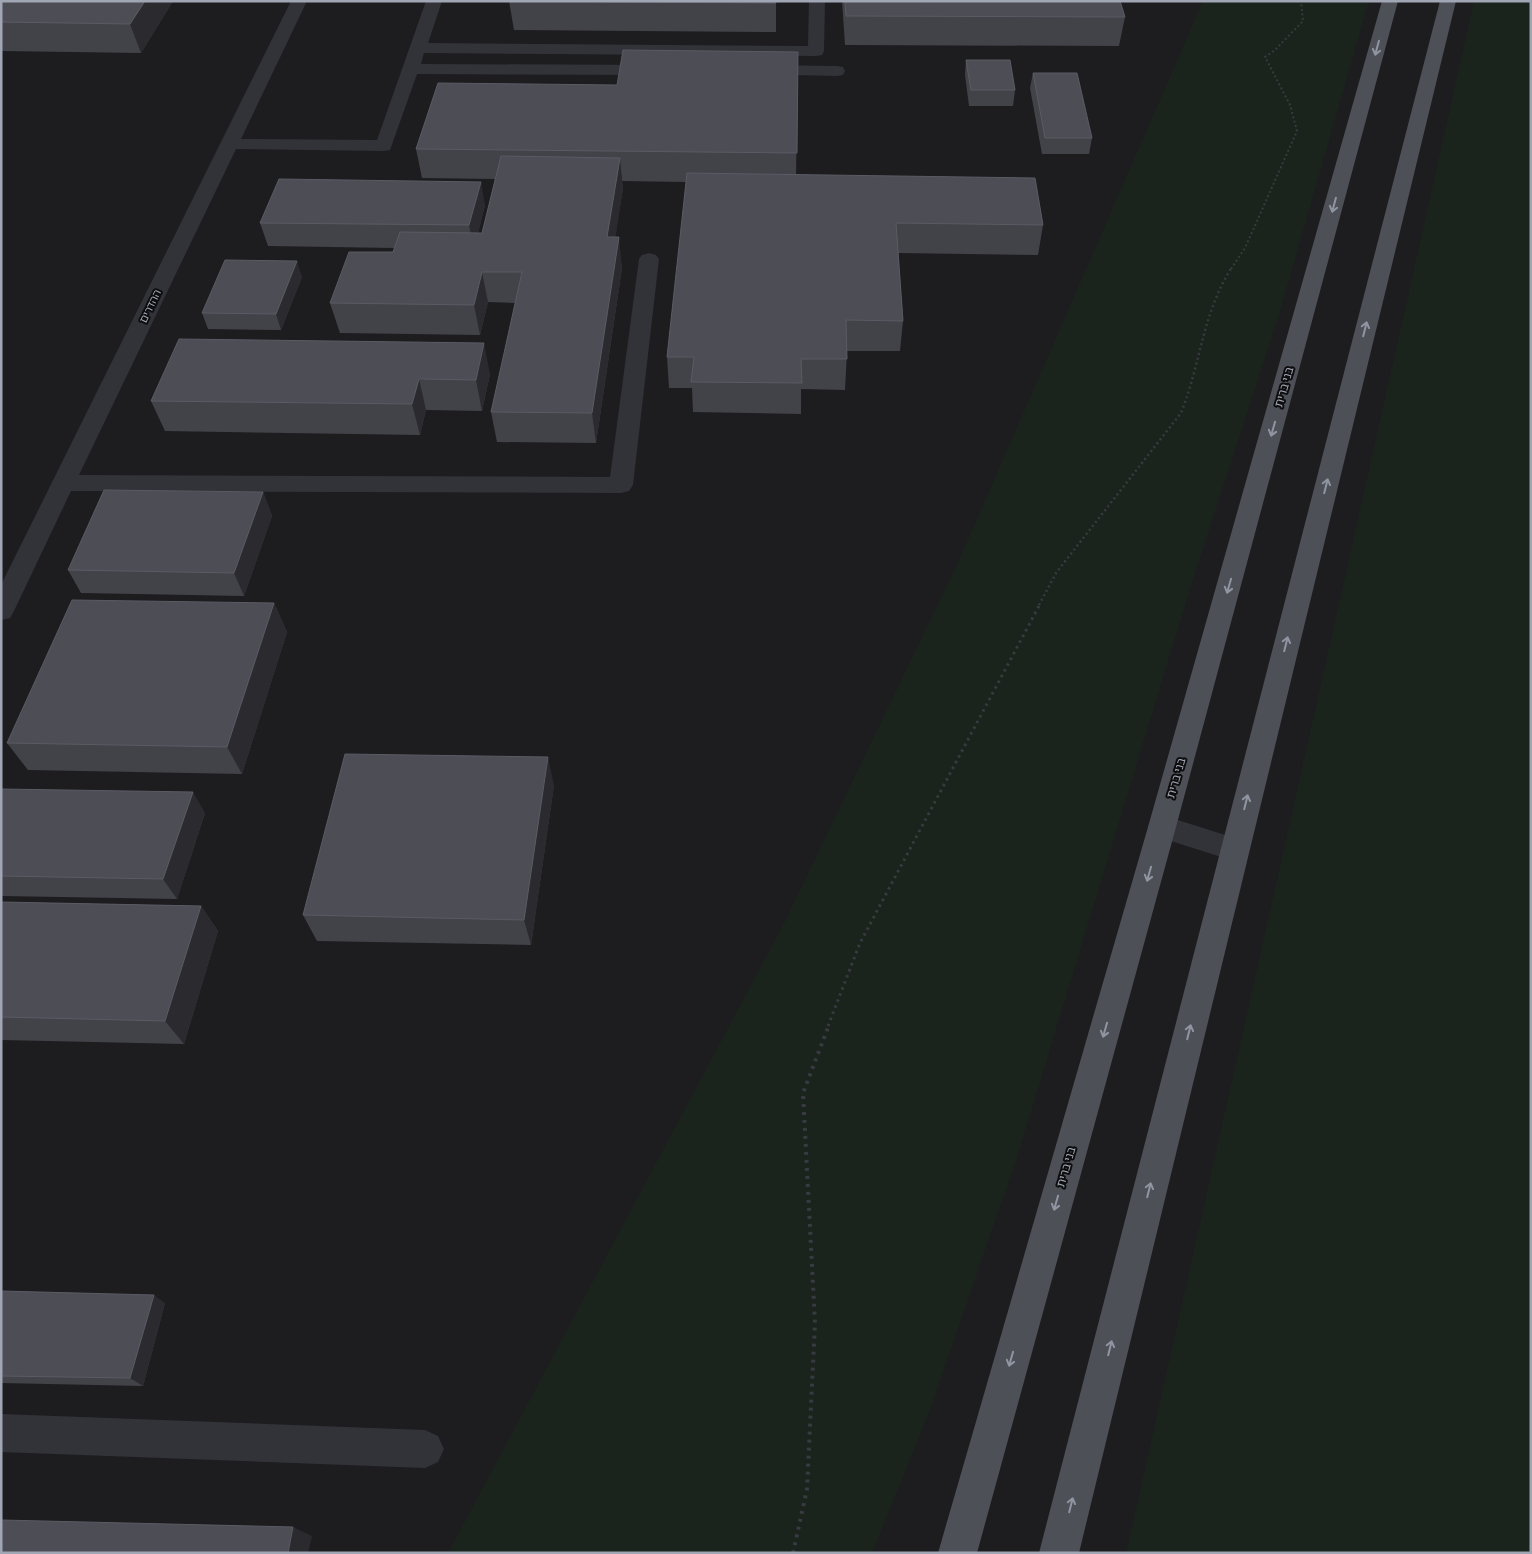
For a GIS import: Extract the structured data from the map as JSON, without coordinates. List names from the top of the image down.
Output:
{
  "streets": {
    "main road": ["בני ברית"],
    "street": ["ההדרים"]
  }
}
